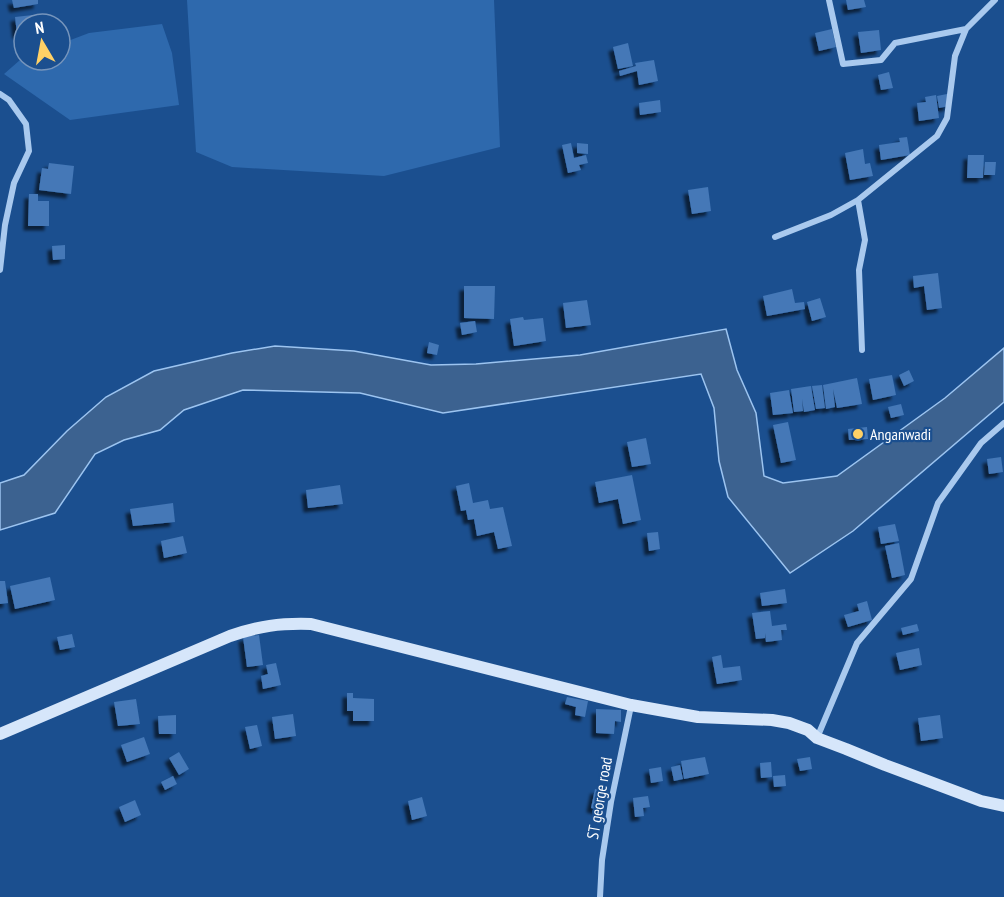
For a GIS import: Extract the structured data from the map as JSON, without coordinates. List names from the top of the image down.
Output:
{
  "streets": {
    "street": ["ST george road"]
  },
  "places": ["Anganwadi"],
  "north": "top"
}
